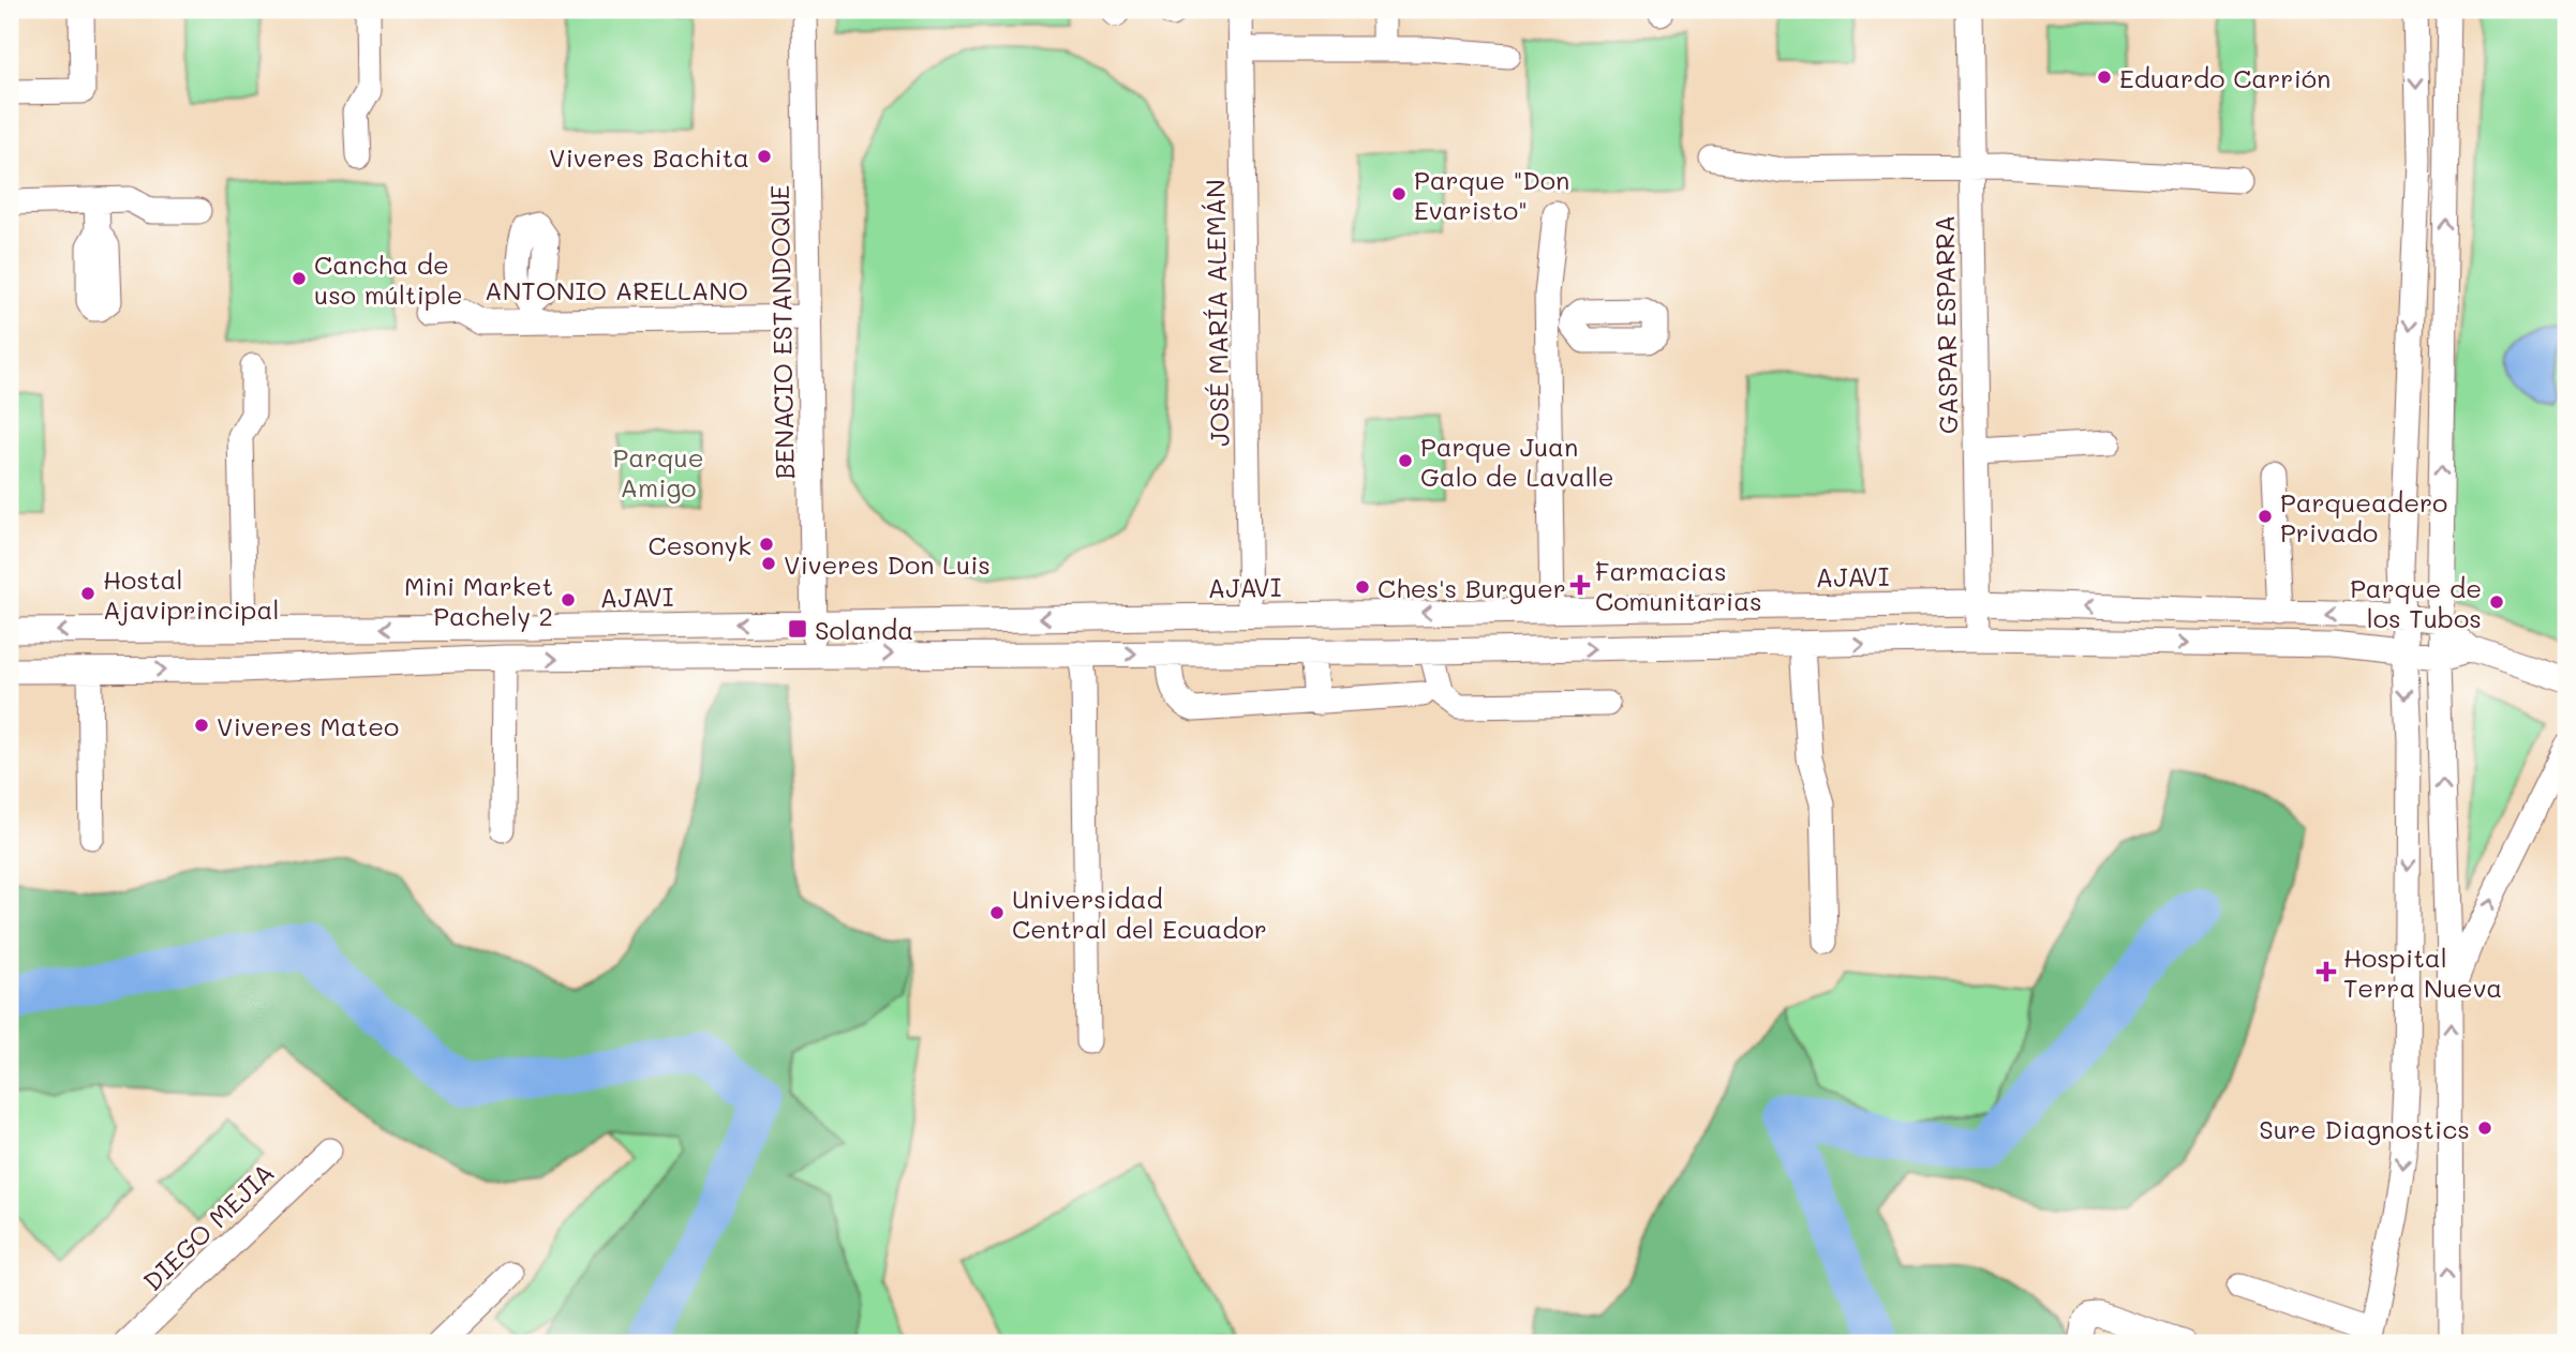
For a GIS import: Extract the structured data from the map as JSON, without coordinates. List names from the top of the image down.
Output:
{
  "streets": {
    "street": [
      "ANTONIO ARELLANO",
      "JOSÉ MARÍA ALEMÁN",
      "GASPAR ESPARRA",
      "BENACIO ESTANDOQUE",
      "AJAVI",
      "DIEGO MEJIA"
    ]
  },
  "crossings": [
    ["ANTONIO ARELLANO", "BENACIO ESTANDOQUE"],
    ["JOSÉ MARÍA ALEMÁN", "AJAVI"],
    ["GASPAR ESPARRA", "AJAVI"],
    ["BENACIO ESTANDOQUE", "AJAVI"]
  ],
  "parks": ["Parque Amigo"],
  "places": {
    "other": [
      "Eduardo Carrión",
      "Viveres Bachita",
      "Parque \"Don Evaristo\"",
      "Cancha de uso múltiple",
      "Parque Juan Galo de Lavalle",
      "Parqueadero Privado",
      "Cesonyk",
      "Viveres Don Luis",
      "Ches's Burguer",
      "Hostal Ajaviprincipal",
      "Mini Market Pachely 2",
      "Parque de los Tubos",
      "Viveres Mateo",
      "Universidad Central del Ecuador",
      "Sure Diagnostics"
    ],
    "health": ["Farmacias Comunitarias", "Hospital Terra Nueva"],
    "transit": ["Solanda"]
  }
}
